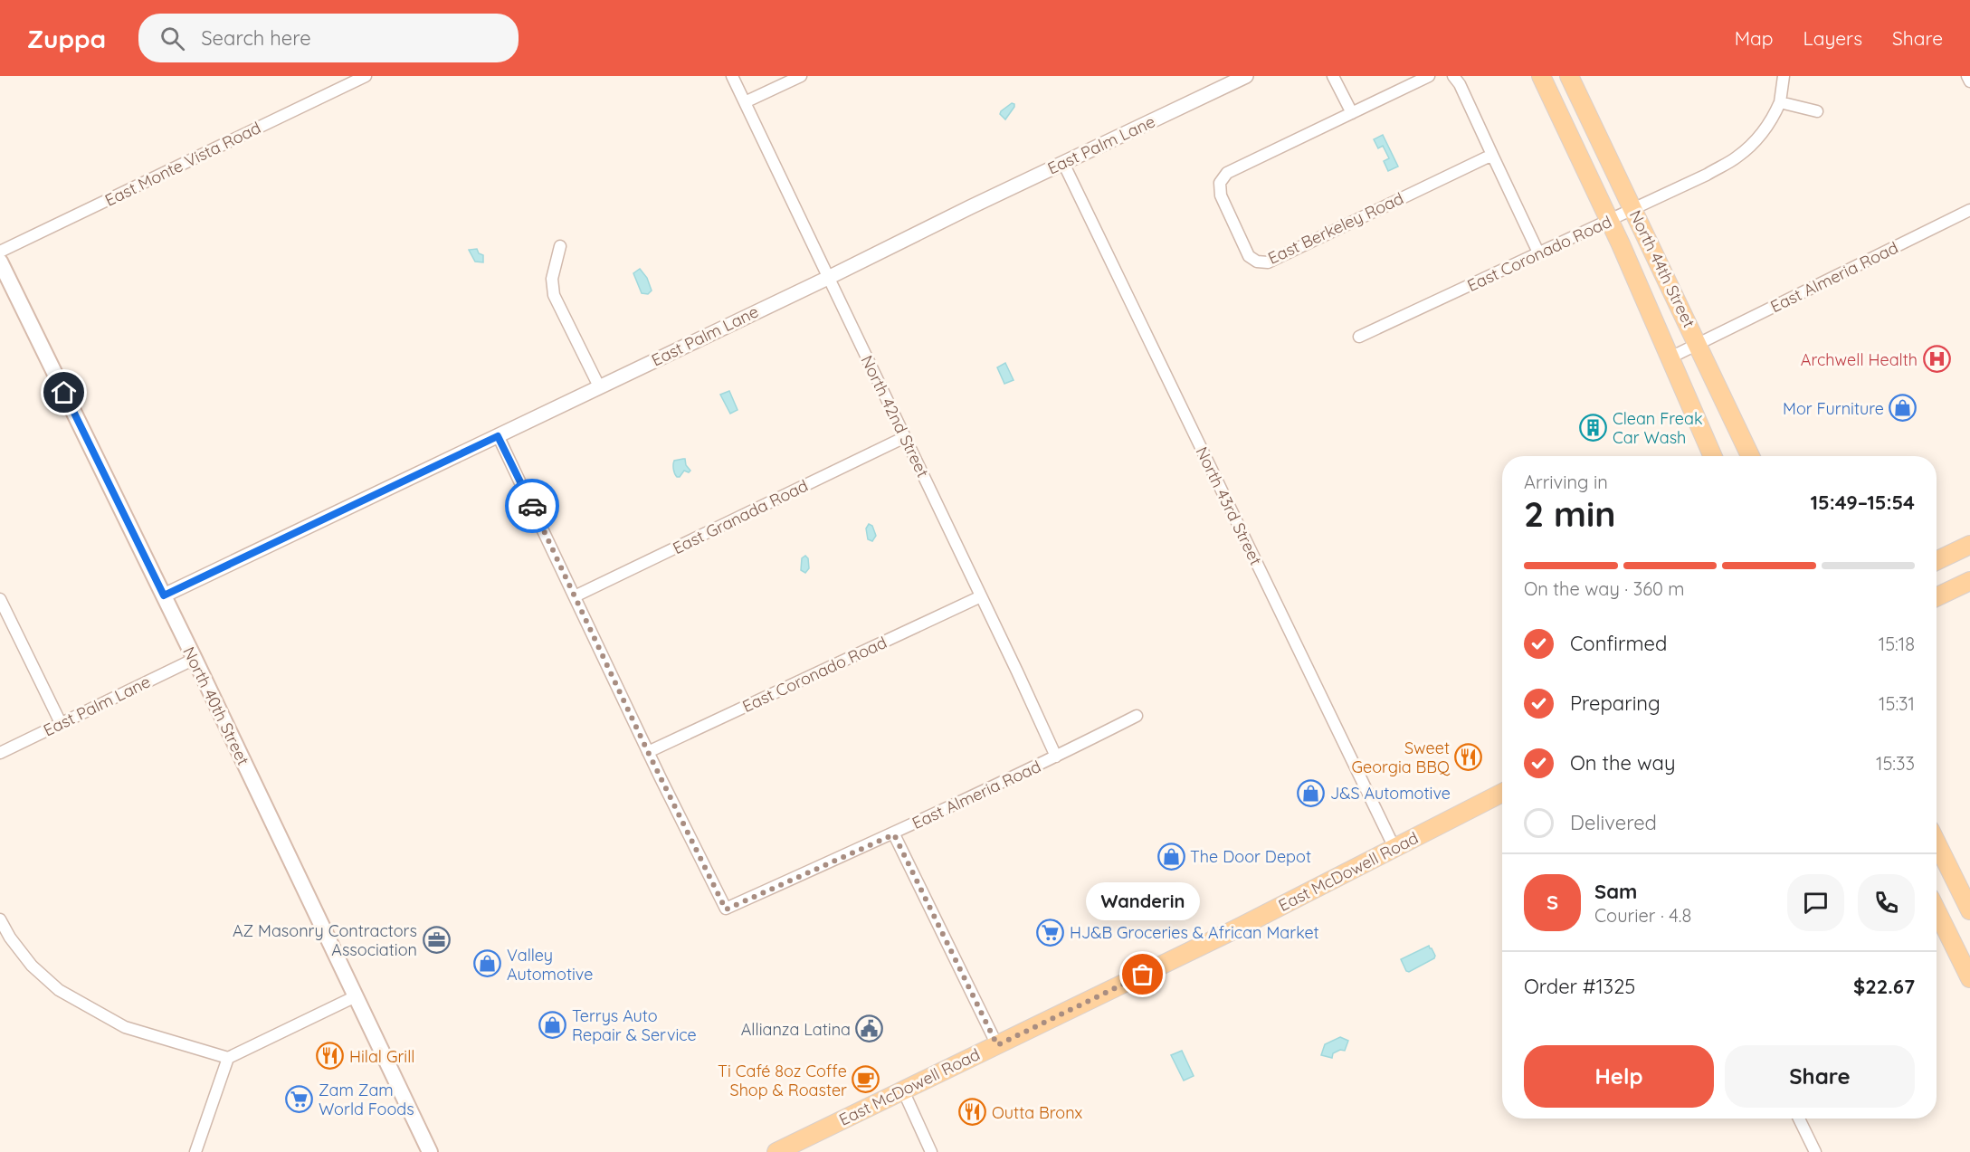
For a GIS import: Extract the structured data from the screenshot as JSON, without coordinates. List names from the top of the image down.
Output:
{
  "streets": {
    "main road": ["North 44th Street", "North 40th Street", "East McDowell Road"],
    "street": [
      "East Palm Lane",
      "East Monte Vista Road",
      "East Berkeley Road",
      "East Coronado Road",
      "East Almeria Road",
      "North 42nd Street",
      "North 43rd Street",
      "East Granada Road"
    ]
  },
  "crossings": [
    ["East Palm Lane", "North 42nd Street"],
    ["East Palm Lane", "North 43rd Street"],
    ["East Palm Lane", "North 40th Street"],
    ["East Coronado Road", "North 44th Street"],
    ["East Coronado Road", "East Almeria Road"],
    ["East Coronado Road", "North 42nd Street"],
    ["North 44th Street", "East Almeria Road"],
    ["East Almeria Road", "North 42nd Street"],
    ["North 42nd Street", "East Granada Road"],
    ["North 43rd Street", "East McDowell Road"]
  ],
  "places": {
    "hospital": ["Archwell Health"],
    "shop": [
      "Mor Furniture",
      "J&S Automotive",
      "The Door Depot",
      "Valley Automotive",
      "Terrys Auto Repair & Service"
    ],
    "building": ["Clean Freak Car Wash"],
    "restaurant": ["Sweet Georgia BBQ", "Hilal Grill", "Outta Bronx"],
    "supermarket": ["HJ&B Groceries & African Market", "Zam Zam World Foods"],
    "office": ["AZ Masonry Contractors Association"],
    "other": ["Wanderin"],
    "public building": ["Allianza Latina"],
    "cafe": ["Ti Café 8oz Coffe Shop & Roaster"]
  },
  "page": {
    "header": "Zuppa",
    "search": "Search here",
    "nav": ["Map", "Layers", "Share"],
    "heading": ["2 min", "Arriving in", "15:49–15:54"],
    "panel": [
      "Sam",
      "Courier · 4.8",
      "Order #1325",
      "$22.67"
    ],
    "bar": "On the way · 360 m",
    "list": [
      ["Confirmed", "15:18"],
      ["Preparing", "15:31"],
      ["On the way", "15:33"],
      "Delivered"
    ],
    "round": "S",
    "bubble": "Wanderin",
    "buttons": ["Help", "Share"]
  }
}
